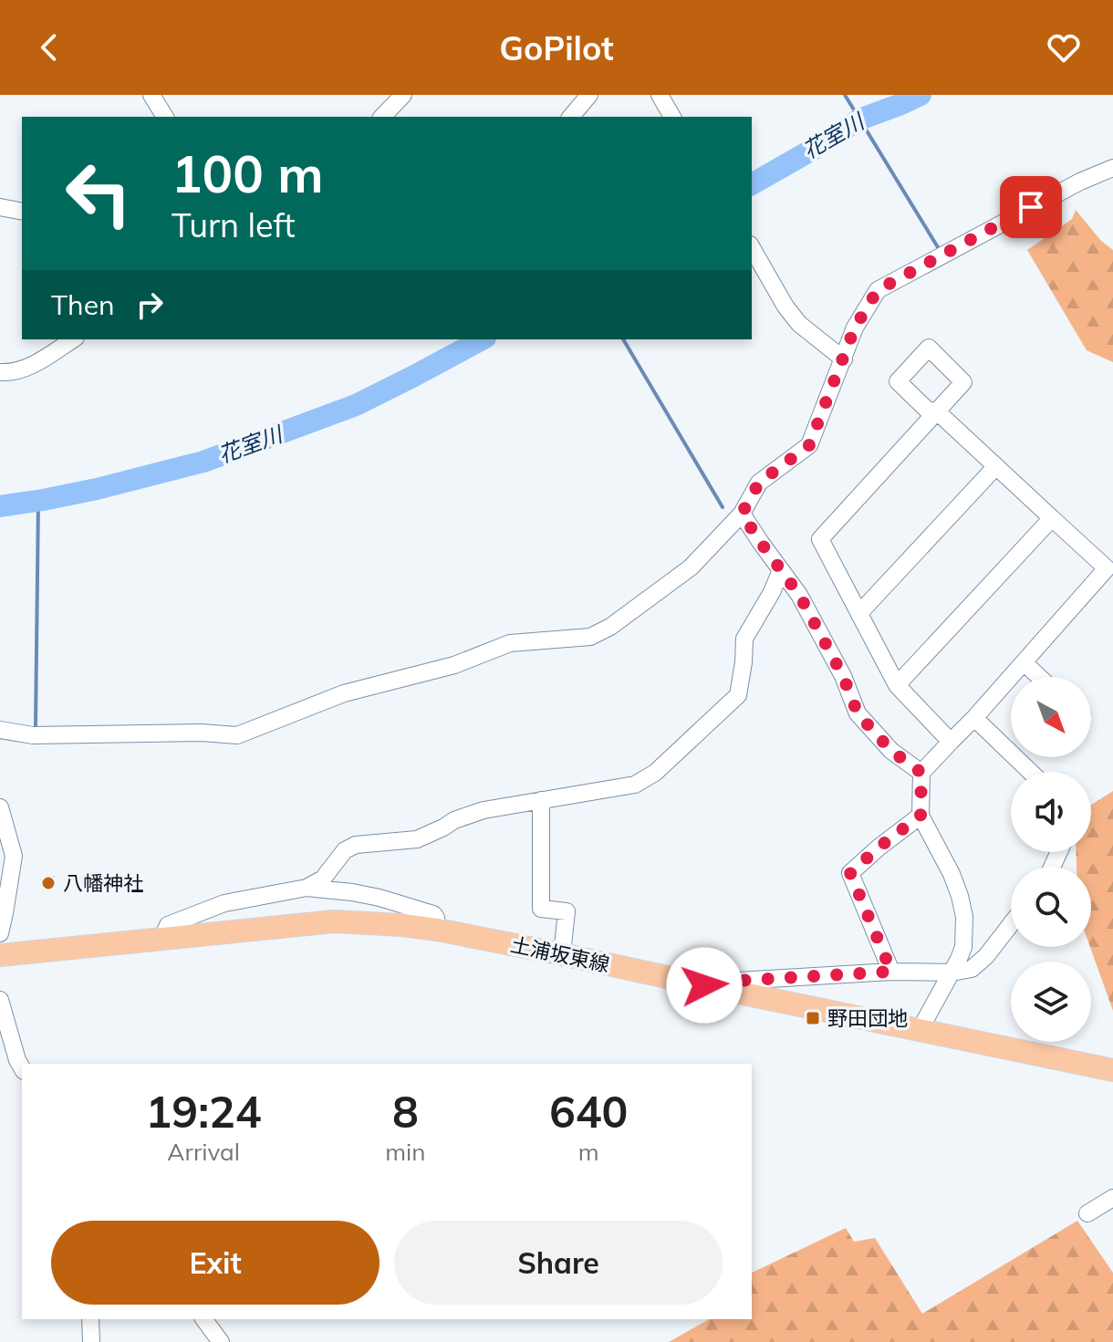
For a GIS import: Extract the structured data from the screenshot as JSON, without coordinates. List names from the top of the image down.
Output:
{
  "streets": {
    "main road": ["土浦坂東線"]
  },
  "water": ["花室川"],
  "places": {
    "other": ["八幡神社"],
    "transit": ["野田団地"]
  },
  "north": "bottom right",
  "page": {
    "header": "GoPilot",
    "turn": ["100 m", "Turn left"],
    "then": "Then",
    "eta": [
      "19:24",
      "Arrival",
      "8",
      "min",
      "640",
      "m"
    ],
    "buttons": ["Exit", "Share"]
  }
}
